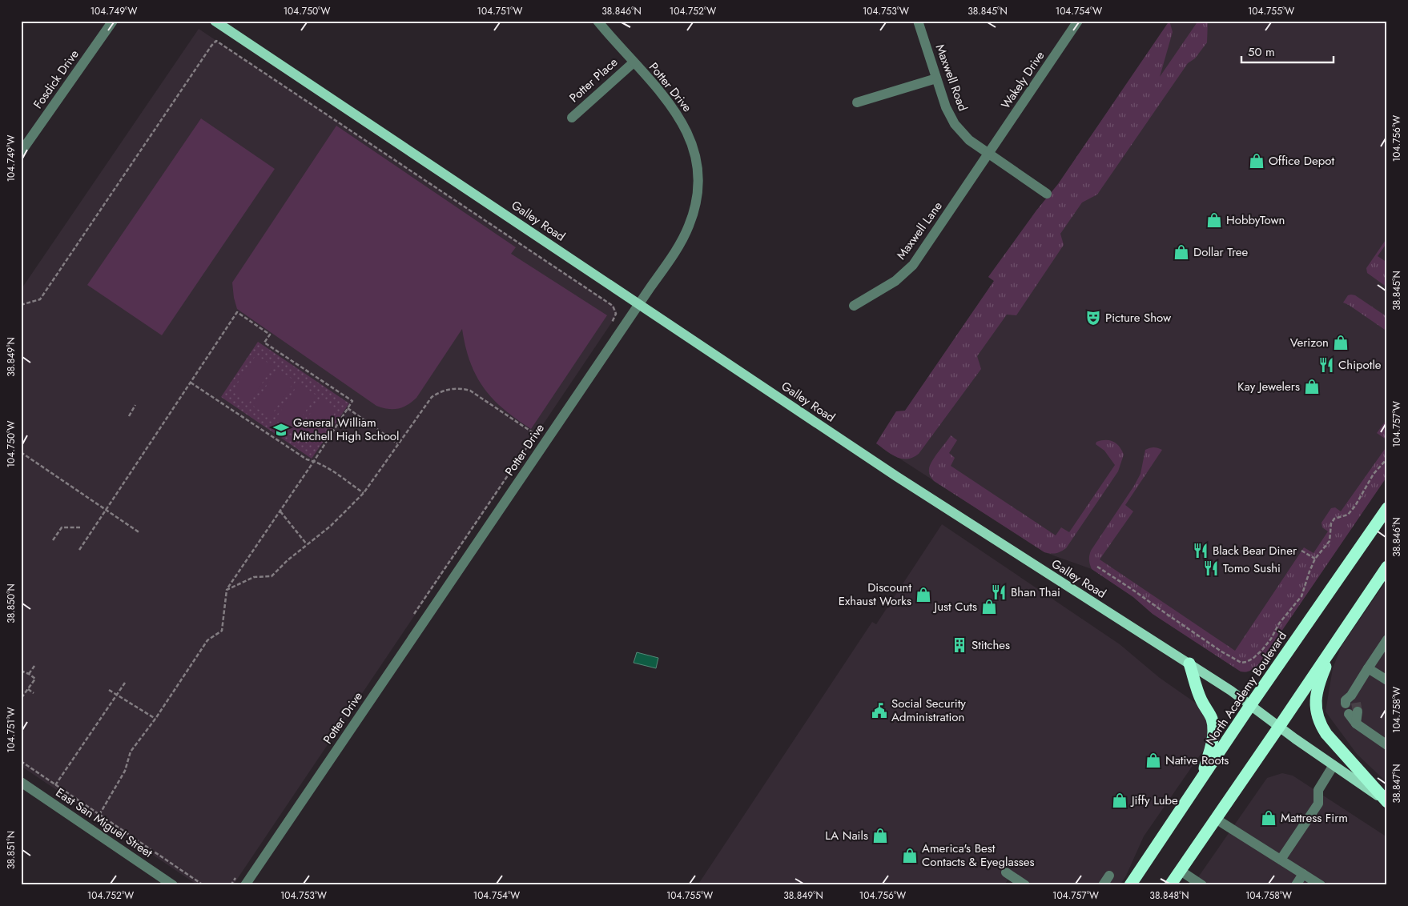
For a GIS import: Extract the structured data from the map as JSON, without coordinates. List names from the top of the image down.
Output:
{
  "streets": {
    "highway": ["North Academy Boulevard"],
    "main road": ["Galley Road"],
    "street": [
      "Maxwell Road",
      "Fosdick Drive",
      "Potter Place",
      "Wakely Drive",
      "Potter Drive",
      "Maxwell Lane",
      "East San Miguel Street"
    ]
  },
  "crossings": [
    ["Maxwell Road", "Wakely Drive"],
    ["Maxwell Road", "Maxwell Lane"],
    ["Potter Place", "Potter Drive"],
    ["Wakely Drive", "Maxwell Lane"],
    ["Potter Drive", "Galley Road"],
    ["Galley Road", "North Academy Boulevard"]
  ],
  "places": {
    "shop": [
      "Office Depot",
      "HobbyTown",
      "Dollar Tree",
      "Verizon",
      "Kay Jewelers",
      "Discount Exhaust Works",
      "Just Cuts",
      "Native Roots",
      "Jiffy Lube",
      "Mattress Firm",
      "LA Nails",
      "America's Best Contacts & Eyeglasses"
    ],
    "theatre": ["Picture Show"],
    "restaurant": [
      "Chipotle",
      "Black Bear Diner",
      "Tomo Sushi",
      "Bhan Thai"
    ],
    "school or university": ["General William Mitchell High School"],
    "building": ["Stitches"],
    "public building": ["Social Security Administration"]
  },
  "scale_bar": "50 m",
  "coordinates": [
    "104.749°W",
    "104.750°W",
    "104.751°W",
    "38.846°N",
    "104.752°W",
    "104.753°W",
    "38.845°N",
    "104.754°W",
    "104.755°W",
    "104.756°W",
    "38.849°N",
    "104.757°W",
    "38.850°N",
    "104.758°W",
    "38.847°N",
    "38.851°N",
    "38.848°N"
  ]
}
